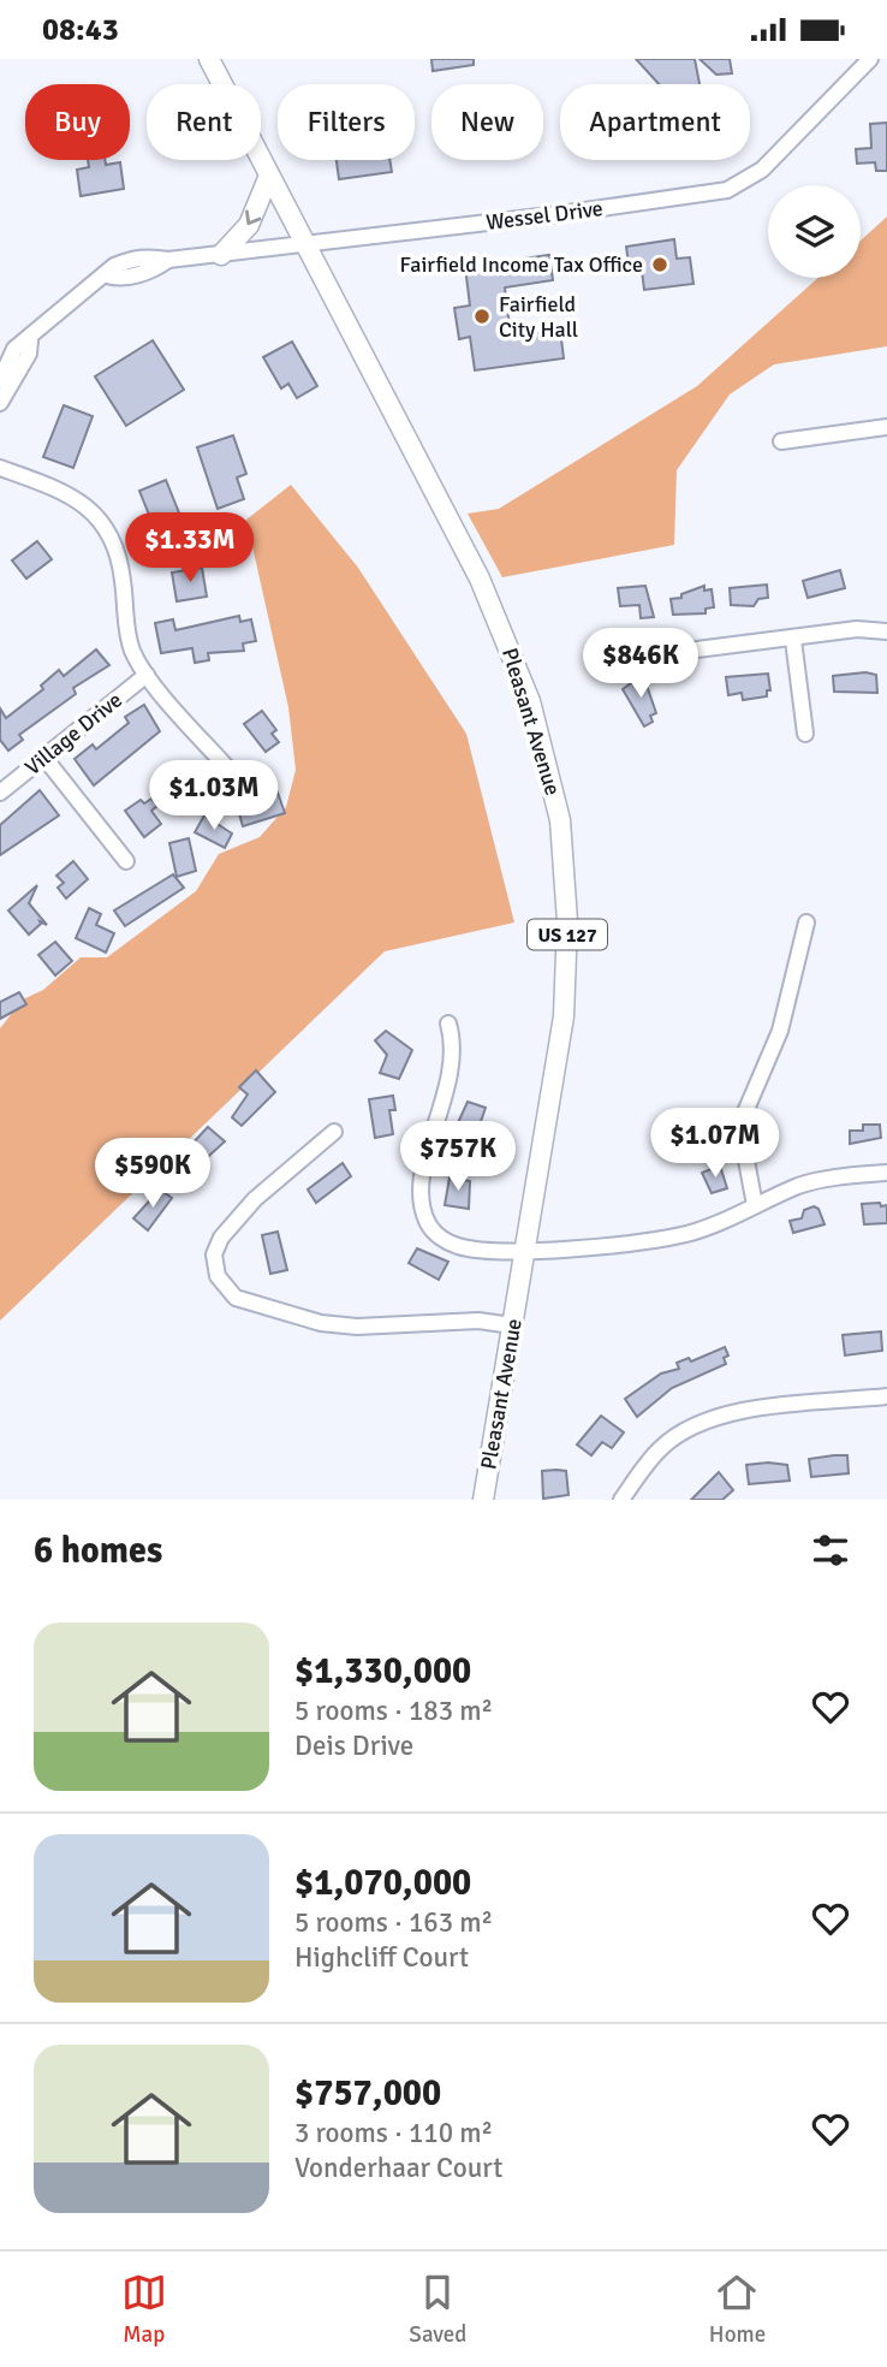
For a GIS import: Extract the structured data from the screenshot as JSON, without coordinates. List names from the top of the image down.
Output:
{
  "streets": {
    "main road": ["Pleasant Avenue", "US 127"],
    "street": ["Wessel Drive", "Village Drive"]
  },
  "crossings": [
    ["Wessel Drive", "Pleasant Avenue"]
  ],
  "places": ["Fairfield Income Tax Office", "Fairfield City Hall"],
  "page": {
    "status": "08:43",
    "chip": [
      "Buy",
      "Rent",
      "Filters",
      "New",
      "Apartment"
    ],
    "price": [
      "$1.33M",
      "$846K",
      "$1.03M",
      "$1.07M",
      "$757K",
      "$590K"
    ],
    "heading": "6 homes",
    "list": [
      {
        "name": "$1,330,000",
        "note": "5 rooms · 183 m² · Deis Drive"
      },
      {
        "name": "$1,070,000",
        "note": "5 rooms · 163 m² · Highcliff Court"
      },
      {
        "name": "$757,000",
        "note": "3 rooms · 110 m² · Vonderhaar Court"
      }
    ],
    "tabs": ["Map", "Saved", "Home"]
  }
}
